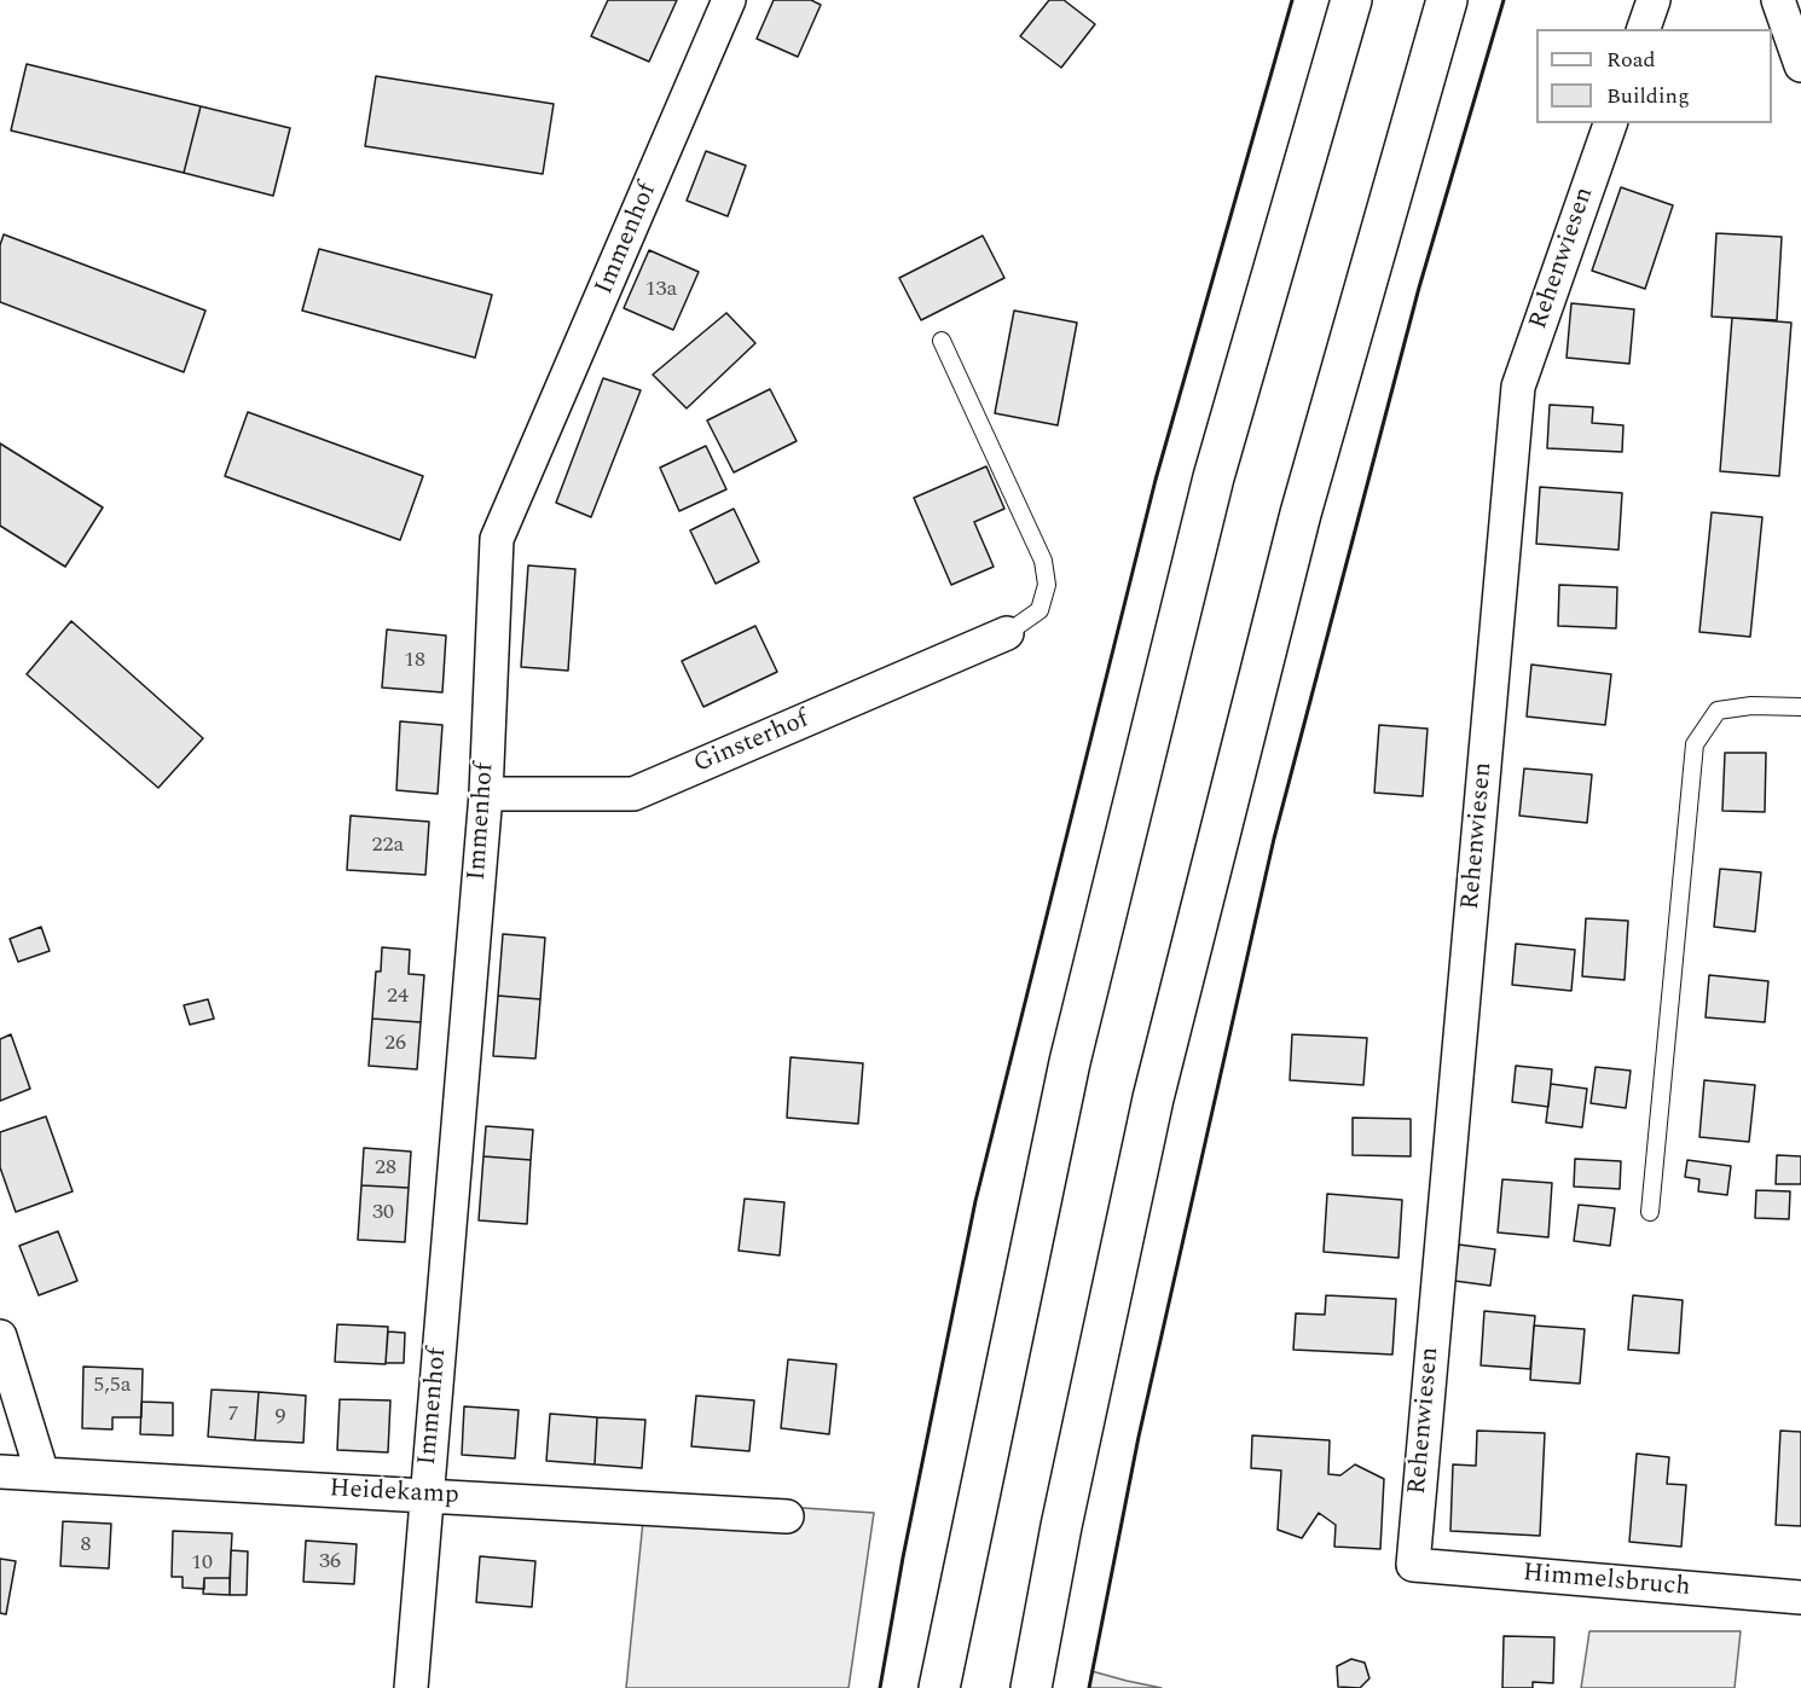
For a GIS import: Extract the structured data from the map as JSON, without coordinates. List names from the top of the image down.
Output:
{
  "streets": {
    "street": [
      "Immenhof",
      "Rehenwiesen",
      "Ginsterhof",
      "Heidekamp",
      "Himmelsbruch"
    ]
  },
  "crossings": [
    ["Immenhof", "Ginsterhof"],
    ["Immenhof", "Heidekamp"],
    ["Rehenwiesen", "Himmelsbruch"]
  ],
  "house_numbers": [
    "13a",
    "18",
    "22a",
    "24",
    "26",
    "28",
    "30",
    "5,5a",
    "7",
    "9",
    "8",
    "36",
    "10"
  ],
  "legend": ["Road", "Building"]
}
